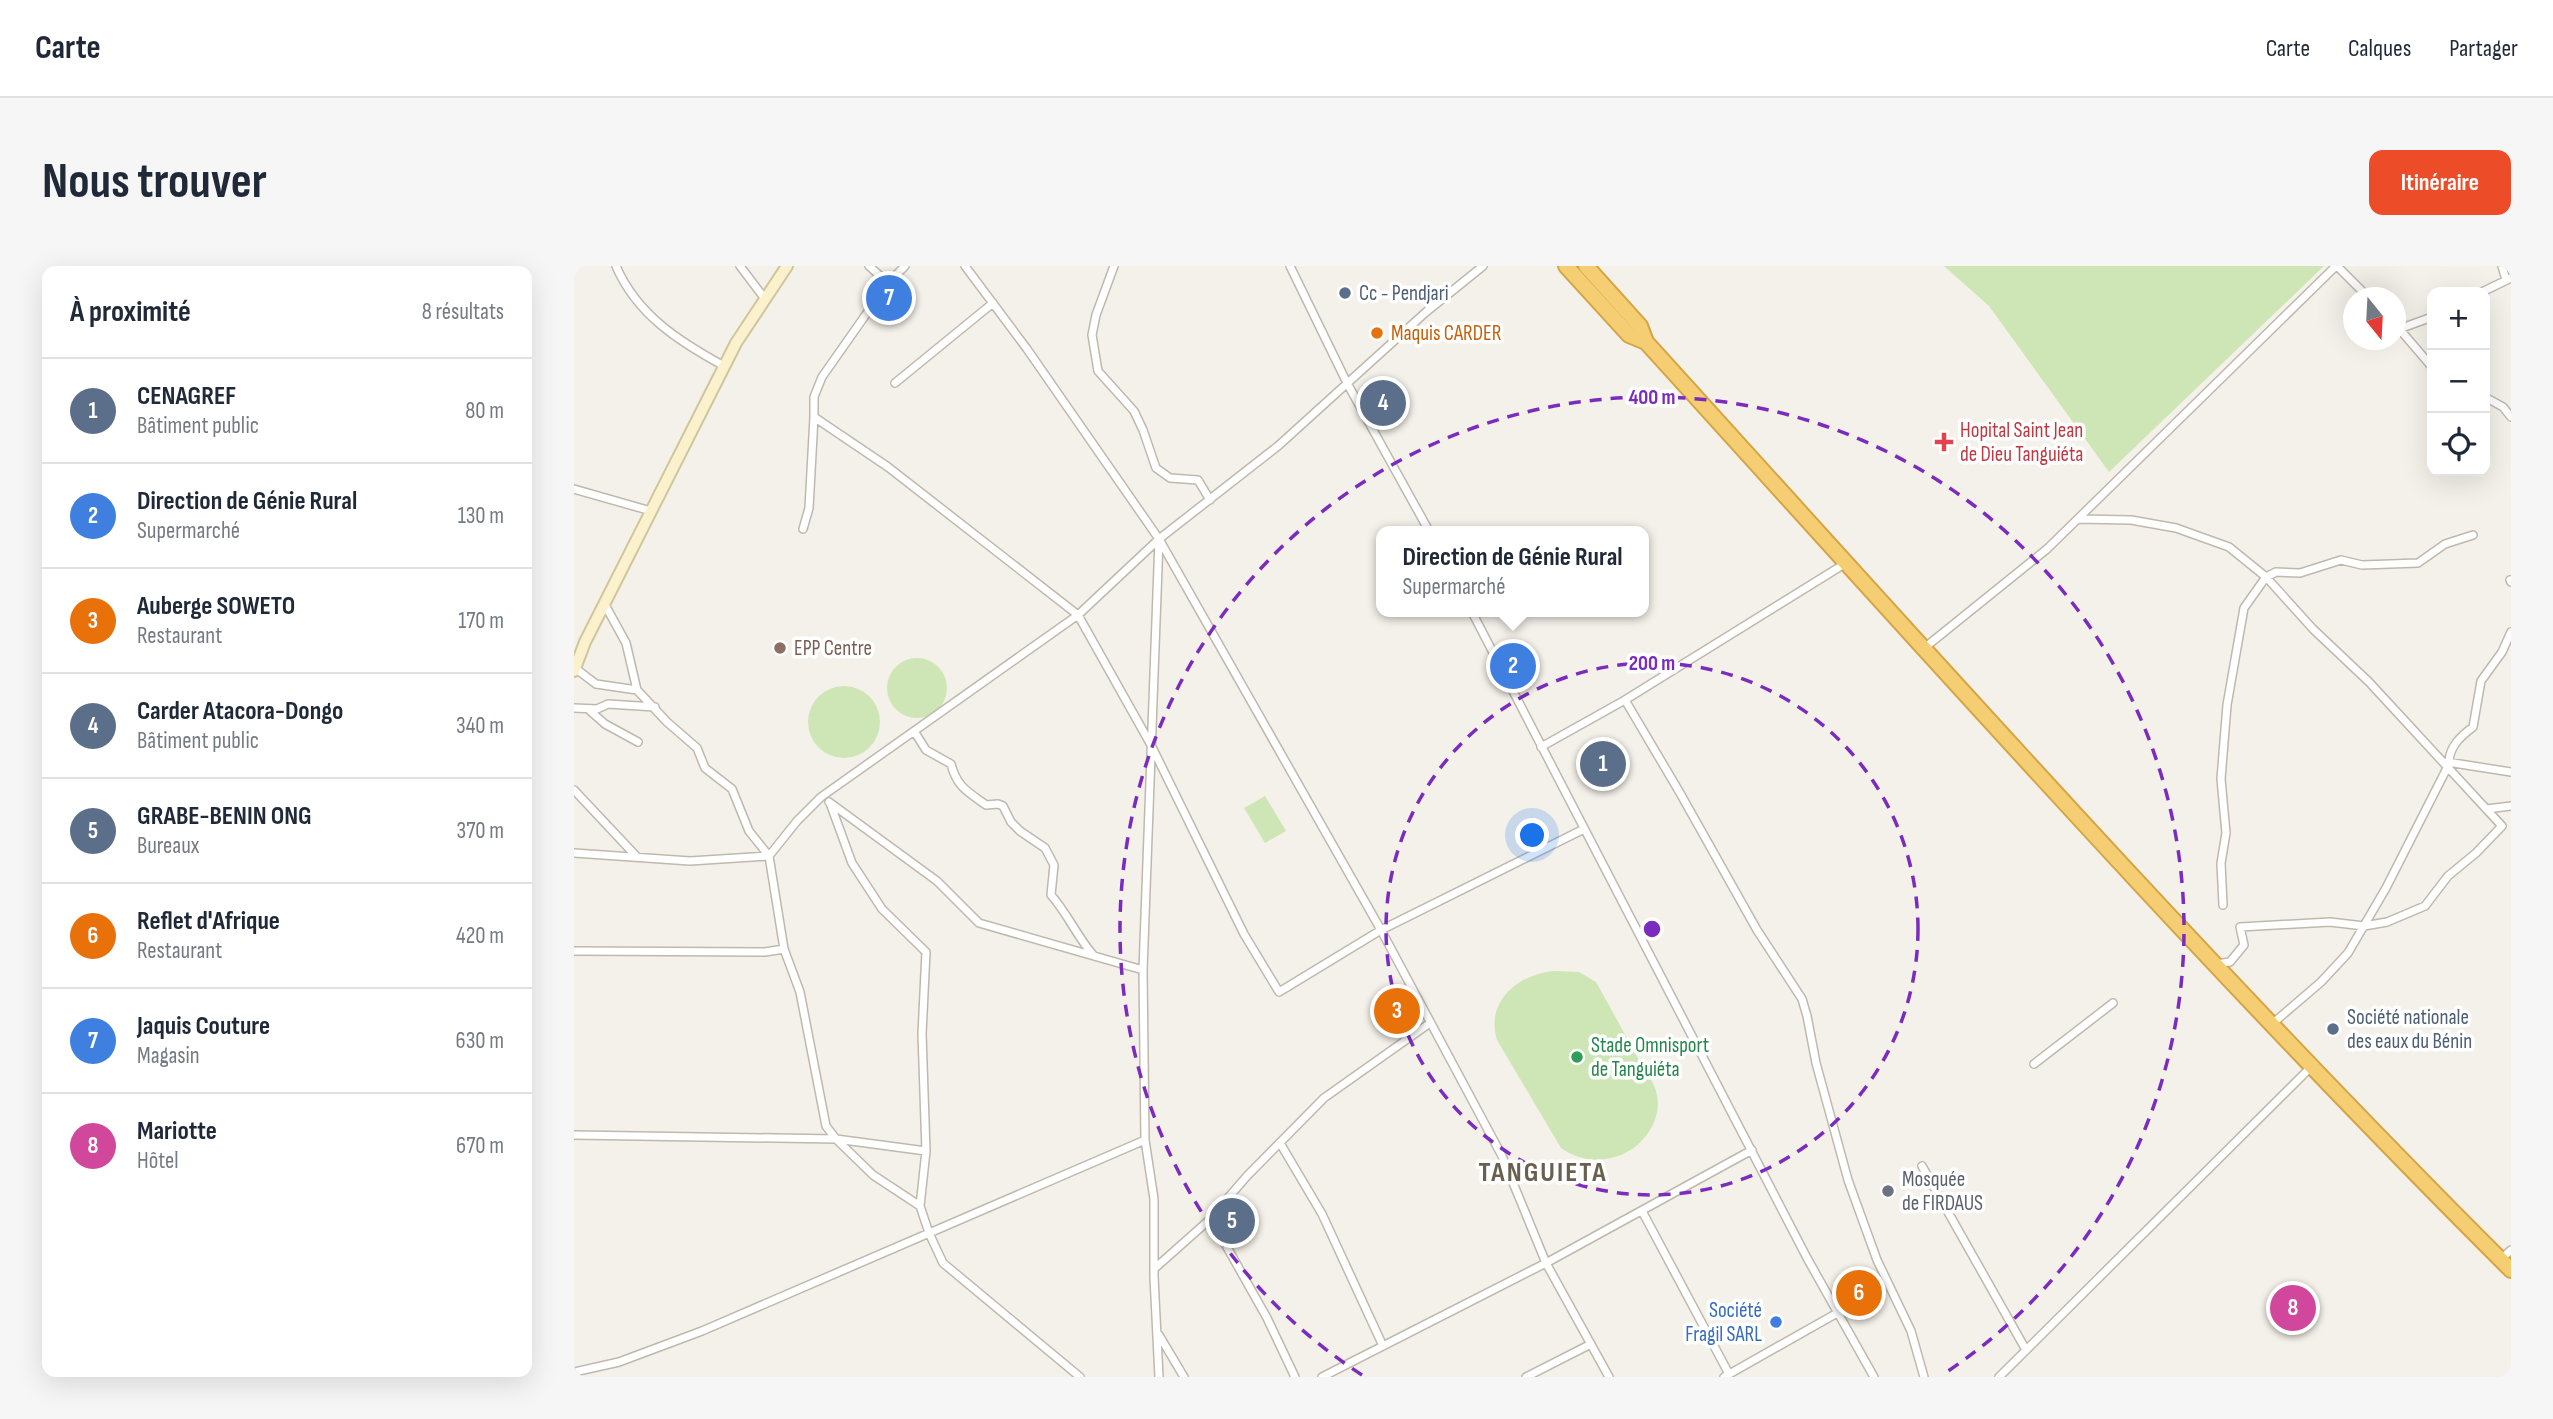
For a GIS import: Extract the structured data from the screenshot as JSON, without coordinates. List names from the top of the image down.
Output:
{
  "districts": ["TANGUIETA"],
  "places": {
    "other": [
      "Cc - Pendjari",
      "Maquis CARDER",
      "EPP Centre",
      "Société nationale des eaux du Bénin",
      "Stade Omnisport de Tanguiéta",
      "Mosquée de FIRDAUS",
      "Société Fragil SARL"
    ],
    "health": ["Hopital Saint Jean de Dieu Tanguiéta"]
  },
  "north": "bottom",
  "page": {
    "header": "Carte",
    "nav": ["Carte", "Calques", "Partager"],
    "buttons": "Itinéraire",
    "title": "Nous trouver",
    "heading": ["À proximité", "8 résultats"],
    "pins": [
      "7",
      "4",
      "2",
      "1",
      "3",
      "5",
      "6",
      "8"
    ],
    "map_buttons": ["+", "−"],
    "list": [
      {
        "mark": "1",
        "name": "CENAGREF",
        "note": "Bâtiment public",
        "value": "80 m"
      },
      {
        "mark": "2",
        "name": "Direction de Génie Rural",
        "note": "Supermarché",
        "value": "130 m"
      },
      {
        "mark": "3",
        "name": "Auberge SOWETO",
        "note": "Restaurant",
        "value": "170 m"
      },
      {
        "mark": "4",
        "name": "Carder Atacora-Dongo",
        "note": "Bâtiment public",
        "value": "340 m"
      },
      {
        "mark": "5",
        "name": "GRABE-BENIN ONG",
        "note": "Bureaux",
        "value": "370 m"
      },
      {
        "mark": "6",
        "name": "Reflet d'Afrique",
        "note": "Restaurant",
        "value": "420 m"
      },
      {
        "mark": "7",
        "name": "Jaquis Couture",
        "note": "Magasin",
        "value": "630 m"
      },
      {
        "mark": "8",
        "name": "Mariotte",
        "note": "Hôtel",
        "value": "670 m"
      }
    ],
    "popup": ["Direction de Génie Rural", "Supermarché"]
  },
  "rings": ["400 m", "200 m"]
}
